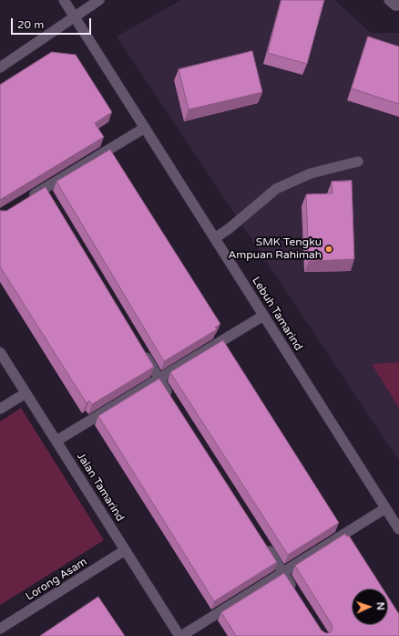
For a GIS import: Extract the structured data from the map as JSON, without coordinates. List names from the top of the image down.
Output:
{
  "streets": {
    "street": ["Lebuh Tamarind", "Jalan Tamarind", "Lorong Asam"]
  },
  "crossings": [
    ["Jalan Tamarind", "Lorong Asam"]
  ],
  "places": ["SMK Tengku Ampuan Rahimah"],
  "scale_bar": "20 m",
  "north": "right"
}
